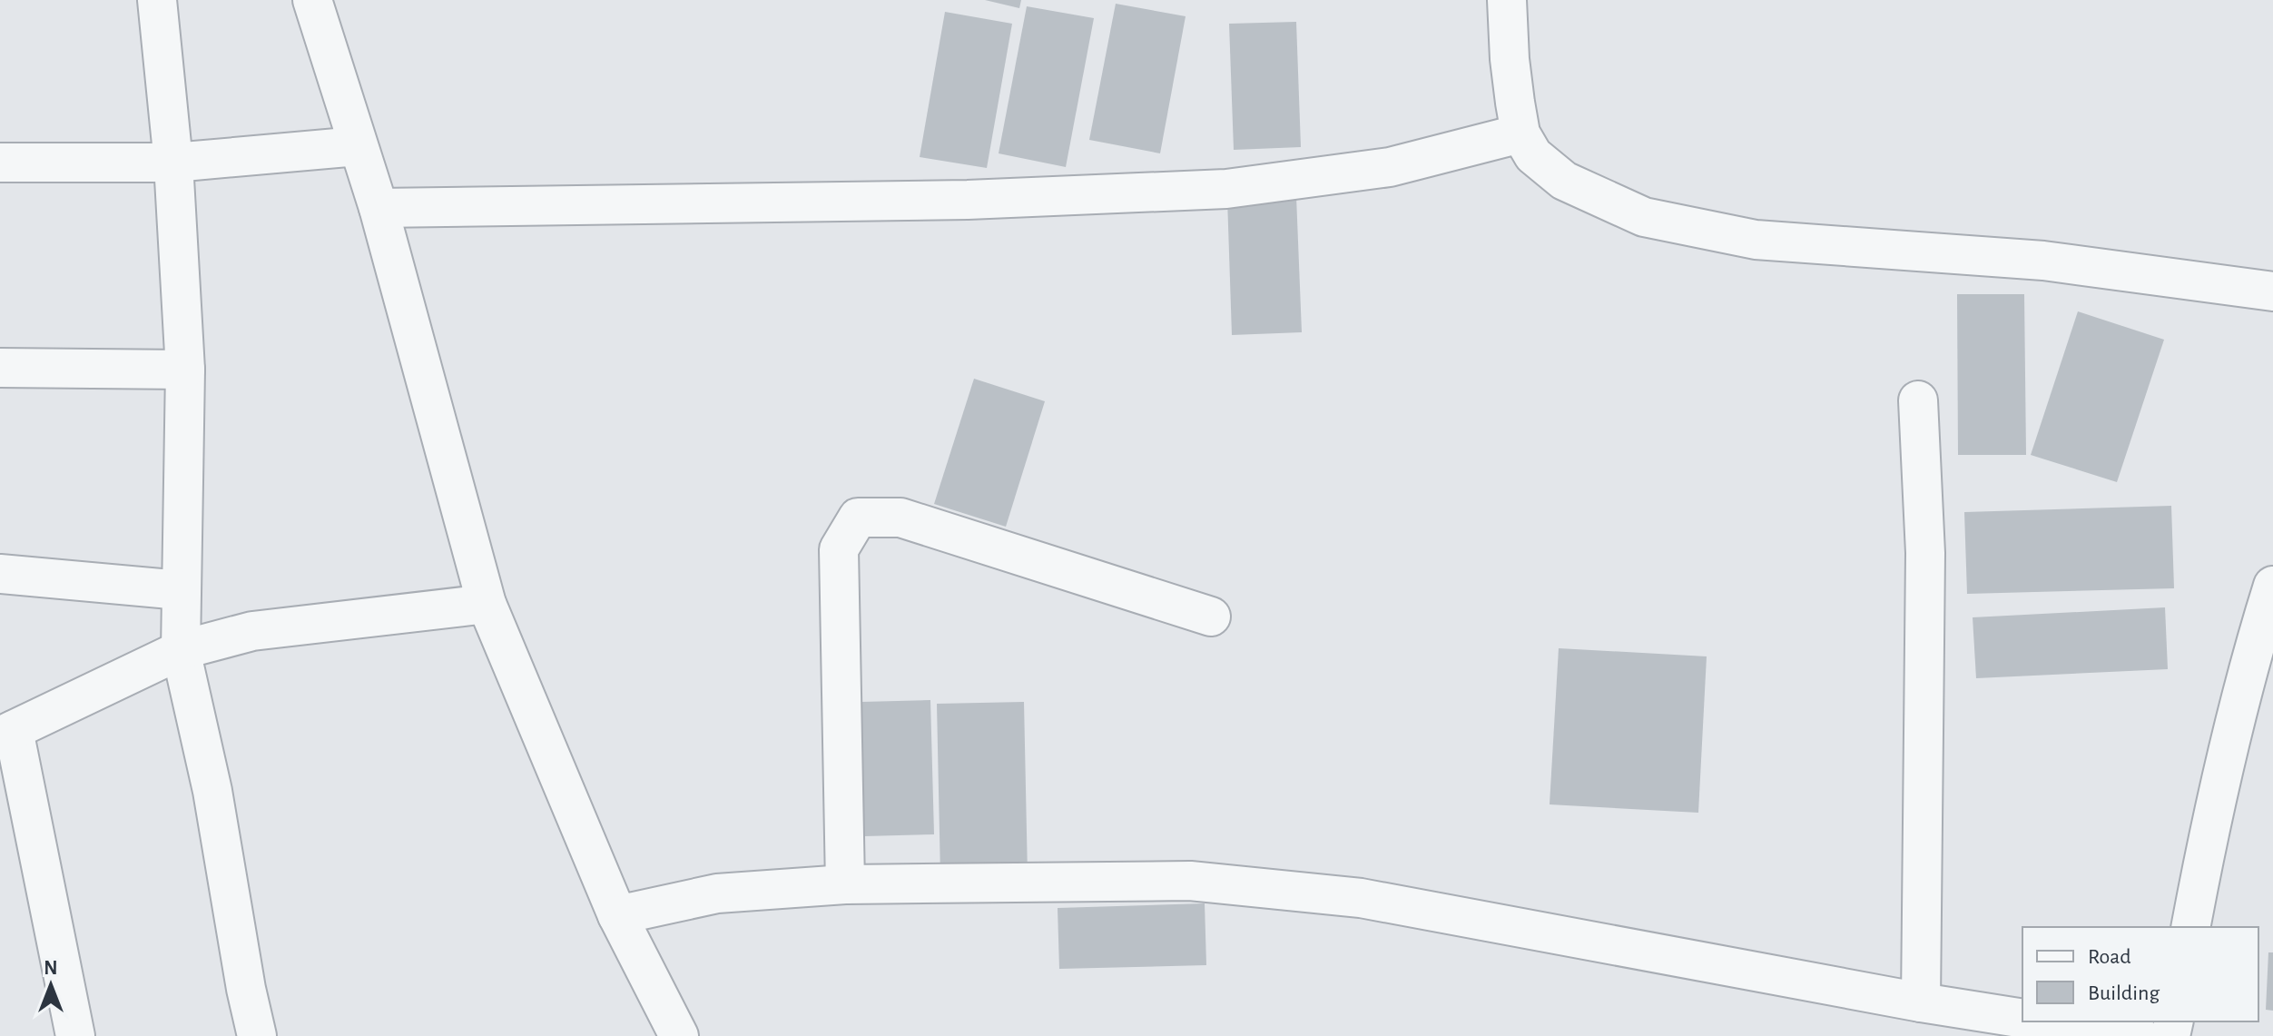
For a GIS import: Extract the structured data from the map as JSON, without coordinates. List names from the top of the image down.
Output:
{
  "legend": ["Road", "Building"],
  "north": "top"
}
